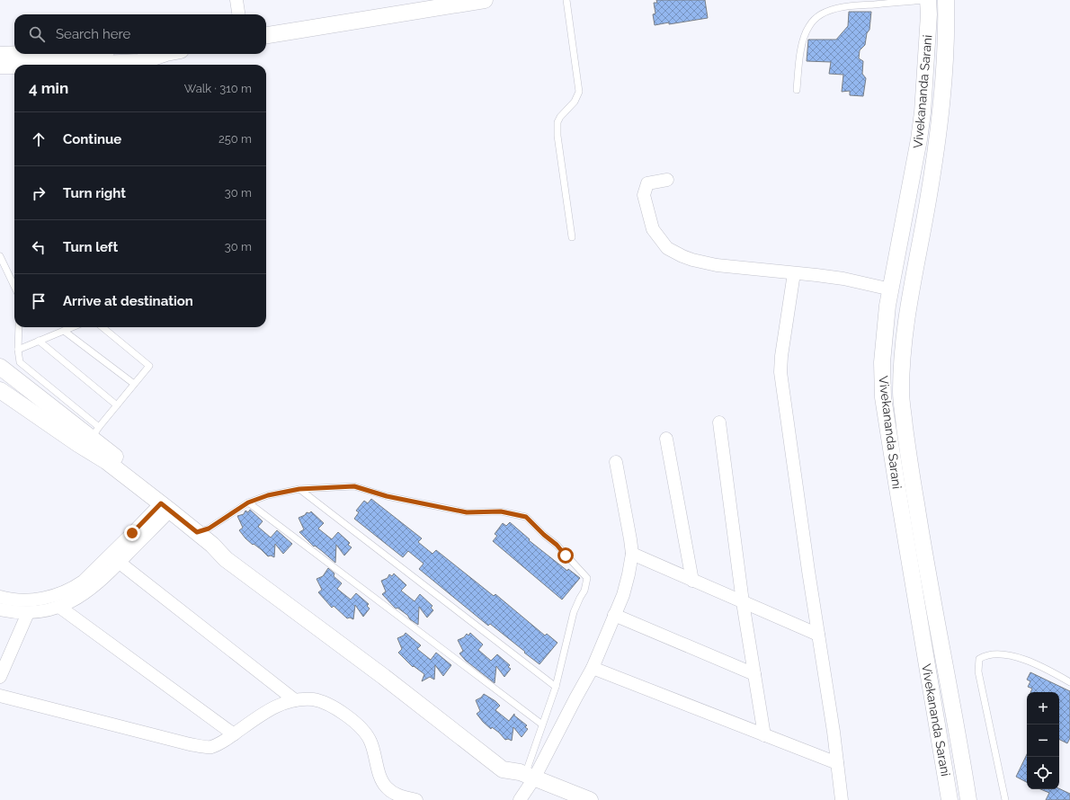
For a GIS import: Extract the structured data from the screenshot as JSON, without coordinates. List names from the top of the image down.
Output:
{
  "streets": {
    "street": ["Vivekananda Sarani"]
  },
  "page": {
    "search": "Search here",
    "heading": ["4 min", "Walk · 310 m"],
    "list": [
      ["Continue", "250 m"],
      ["Turn right", "30 m"],
      ["Turn left", "30 m"],
      "Arrive at destination"
    ],
    "map_buttons": ["+", "−"]
  }
}
